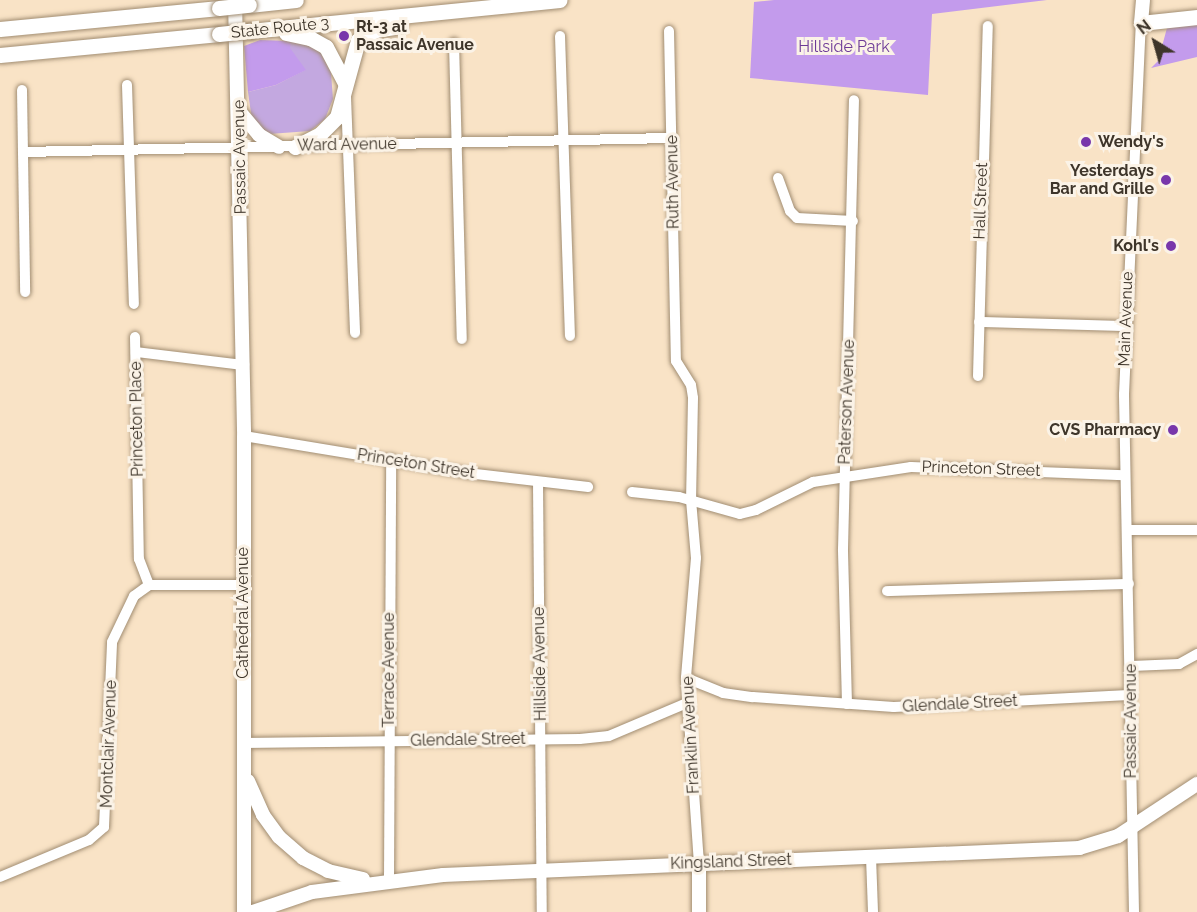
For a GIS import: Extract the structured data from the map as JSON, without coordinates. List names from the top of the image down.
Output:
{
  "streets": {
    "highway": ["State Route 3"],
    "main road": [
      "Passaic Avenue",
      "Main Avenue",
      "Cathedral Avenue",
      "Franklin Avenue",
      "Kingsland Street"
    ],
    "street": [
      "Ward Avenue",
      "Ruth Avenue",
      "Hall Street",
      "Paterson Avenue",
      "Princeton Place",
      "Princeton Street",
      "Hillside Avenue",
      "Terrace Avenue",
      "Glendale Street",
      "Montclair Avenue"
    ]
  },
  "crossings": [
    ["State Route 3", "Passaic Avenue"],
    ["Ward Avenue", "Passaic Avenue"],
    ["Ward Avenue", "Ruth Avenue"],
    ["Passaic Avenue", "Main Avenue"],
    ["Passaic Avenue", "Cathedral Avenue"],
    ["Passaic Avenue", "Glendale Street"],
    ["Passaic Avenue", "Kingsland Street"],
    ["Ruth Avenue", "Princeton Street"],
    ["Ruth Avenue", "Franklin Avenue"],
    ["Main Avenue", "Princeton Street"],
    ["Paterson Avenue", "Princeton Street"],
    ["Paterson Avenue", "Glendale Street"],
    ["Princeton Place", "Cathedral Avenue"],
    ["Princeton Place", "Montclair Avenue"],
    ["Princeton Street", "Cathedral Avenue"],
    ["Princeton Street", "Hillside Avenue"],
    ["Princeton Street", "Terrace Avenue"],
    ["Princeton Street", "Franklin Avenue"],
    ["Cathedral Avenue", "Glendale Street"],
    ["Hillside Avenue", "Glendale Street"],
    ["Hillside Avenue", "Kingsland Street"],
    ["Terrace Avenue", "Glendale Street"],
    ["Terrace Avenue", "Kingsland Street"],
    ["Glendale Street", "Franklin Avenue"],
    ["Franklin Avenue", "Kingsland Street"]
  ],
  "parks": ["Hillside Park"],
  "places": [
    "Rt-3 at Passaic Avenue",
    "Wendy's",
    "Yesterdays Bar and Grille",
    "Kohl's",
    "CVS Pharmacy"
  ],
  "north": "top left"
}
